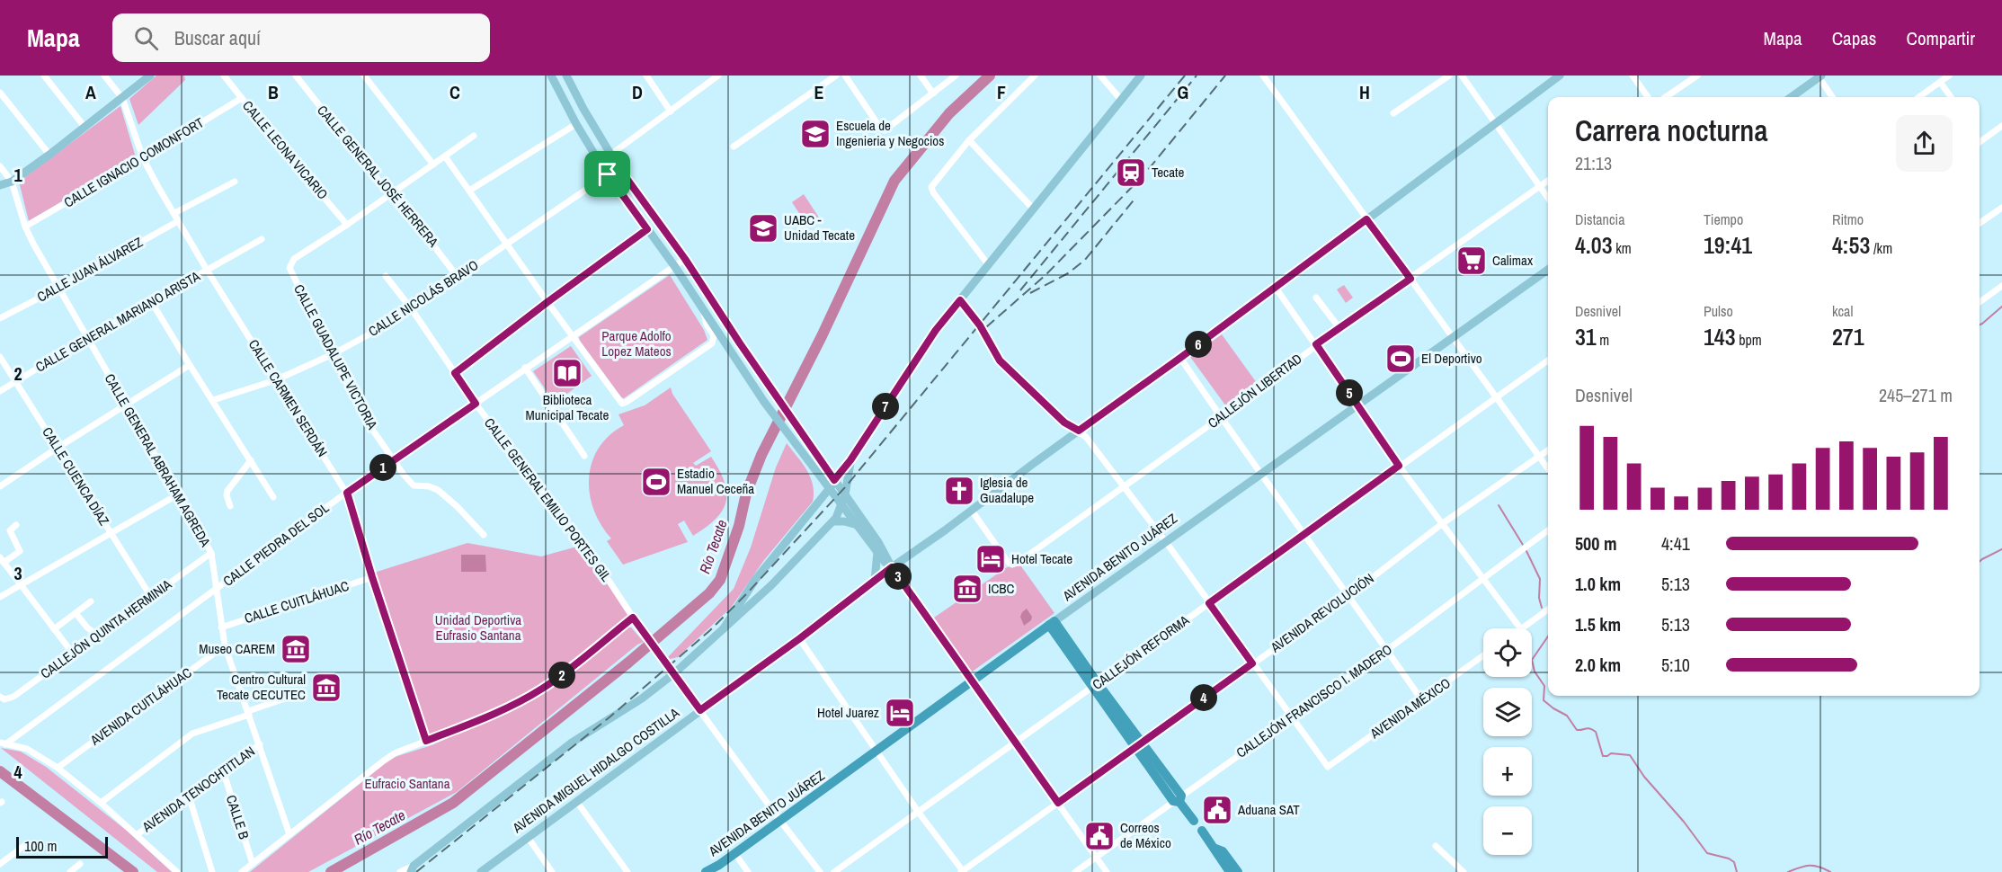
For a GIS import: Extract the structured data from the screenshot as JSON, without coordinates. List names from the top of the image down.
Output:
{
  "streets": {
    "highway": ["AVENIDA BENITO JUÁREZ"],
    "main road": ["AVENIDA MIGUEL HIDALGO COSTILLA"],
    "street": [
      "CALLE LEONA VICARIO",
      "CALLE IGNACIO COMONFORT",
      "CALLE GENERAL JOSÉ HERRERA",
      "CALLE JUAN ÁLVAREZ",
      "CALLE NICOLÁS BRAVO",
      "CALLE GENERAL MARIANO ARISTA",
      "CALLE GUADALUPE VICTORIA",
      "CALLEJÓN LIBERTAD",
      "CALLE CARMEN SERDÁN",
      "CALLE GENERAL ABRAHAM AGREDA",
      "CALLE CUENCA DÍAZ",
      "CALLE GENERAL EMILIO PORTES GIL",
      "CALLE PIEDRA DEL SOL",
      "CALLE CUITLÁHUAC",
      "AVENIDA REVOLUCIÓN",
      "CALLEJÓN QUINTA HERMINIA",
      "CALLEJÓN REFORMA",
      "CALLEJÓN FRANCISCO I. MADERO",
      "AVENIDA CUITLÁHUAC",
      "AVENIDA MÉXICO",
      "AVENIDA TENOCHTITLAN",
      "CALLE B"
    ]
  },
  "crossings": [
    ["CALLE LEONA VICARIO", "CALLE IGNACIO COMONFORT"],
    ["CALLE LEONA VICARIO", "CALLE GUADALUPE VICTORIA"],
    ["CALLE IGNACIO COMONFORT", "CALLE CARMEN SERDÁN"],
    ["CALLE IGNACIO COMONFORT", "CALLE GENERAL ABRAHAM AGREDA"],
    ["CALLE GENERAL JOSÉ HERRERA", "CALLE NICOLÁS BRAVO"],
    ["CALLE JUAN ÁLVAREZ", "CALLE CARMEN SERDÁN"],
    ["CALLE JUAN ÁLVAREZ", "CALLE GENERAL ABRAHAM AGREDA"],
    ["CALLE NICOLÁS BRAVO", "CALLE GUADALUPE VICTORIA"],
    ["CALLE NICOLÁS BRAVO", "CALLE CARMEN SERDÁN"],
    ["CALLE NICOLÁS BRAVO", "CALLE GENERAL EMILIO PORTES GIL"],
    ["CALLE GENERAL MARIANO ARISTA", "CALLE CARMEN SERDÁN"],
    ["CALLE GENERAL MARIANO ARISTA", "CALLE GENERAL ABRAHAM AGREDA"],
    ["CALLE GENERAL MARIANO ARISTA", "CALLE CUENCA DÍAZ"],
    ["CALLE GUADALUPE VICTORIA", "CALLE PIEDRA DEL SOL"],
    ["CALLEJÓN LIBERTAD", "AVENIDA MIGUEL HIDALGO COSTILLA"],
    ["CALLE CARMEN SERDÁN", "CALLE PIEDRA DEL SOL"],
    ["CALLE CARMEN SERDÁN", "CALLE CUITLÁHUAC"],
    ["CALLE GENERAL ABRAHAM AGREDA", "CALLE PIEDRA DEL SOL"],
    ["CALLE GENERAL ABRAHAM AGREDA", "CALLE CUITLÁHUAC"],
    ["CALLE GENERAL ABRAHAM AGREDA", "CALLEJÓN QUINTA HERMINIA"],
    ["CALLE GENERAL ABRAHAM AGREDA", "AVENIDA CUITLÁHUAC"],
    ["CALLE GENERAL ABRAHAM AGREDA", "AVENIDA TENOCHTITLAN"],
    ["CALLE CUENCA DÍAZ", "CALLEJÓN QUINTA HERMINIA"],
    ["CALLE GENERAL EMILIO PORTES GIL", "CALLE PIEDRA DEL SOL"],
    ["CALLE GENERAL EMILIO PORTES GIL", "AVENIDA BENITO JUÁREZ"],
    ["CALLE GENERAL EMILIO PORTES GIL", "AVENIDA MIGUEL HIDALGO COSTILLA"],
    ["CALLEJÓN FRANCISCO I. MADERO", "AVENIDA MÉXICO"],
    ["AVENIDA TENOCHTITLAN", "CALLE B"]
  ],
  "water": ["Río Tecate"],
  "parks": ["Parque Adolfo Lopez Mateos", "Unidad Deportiva Eufrasio Santana", "Eufracio Santana"],
  "places": {
    "school or university": ["Escuela de Ingenieria y Negocios", "UABC - Unidad Tecate"],
    "station": ["Tecate"],
    "supermarket": ["Calimax"],
    "sports": ["El Deportivo", "Estadio Manuel Ceceña"],
    "library": ["Biblioteca Municipal Tecate"],
    "church": ["Iglesia de Guadalupe"],
    "hotel": ["Hotel Tecate", "Hotel Juarez"],
    "museum": ["ICBC", "Museo CAREM", "Centro Cultural Tecate CECUTEC"],
    "public building": ["Aduana SAT", "Correos de México"]
  },
  "scale_bar": "100 m",
  "page": {
    "header": "Mapa",
    "search": "Buscar aquí",
    "nav": ["Mapa", "Capas", "Compartir"],
    "heading": ["Carrera nocturna", "21:13"],
    "stats": [
      ["Distancia", "4.03 km"],
      ["Tiempo", "19:41"],
      ["Ritmo", "4:53 /km"],
      ["Desnivel", "31 m"],
      ["Pulso", "143 bpm"],
      ["kcal", "271"]
    ],
    "pins": [
      "6",
      "5",
      "7",
      "1",
      "3",
      "2",
      "4"
    ],
    "chart": ["Desnivel", "245–271 m"],
    "list": [
      {
        "name": "500 m",
        "note": "4:41"
      },
      {
        "name": "1.0 km",
        "note": "5:13"
      },
      {
        "name": "1.5 km",
        "note": "5:13"
      },
      {
        "name": "2.0 km",
        "note": "5:10"
      }
    ],
    "map_buttons": ["+", "−"],
    "scale": "100 m"
  },
  "grid": {
    "columns": [
      "A",
      "B",
      "C",
      "D",
      "E",
      "F",
      "G",
      "H"
    ],
    "rows": [
      "1",
      "2",
      "3",
      "4"
    ]
  }
}
